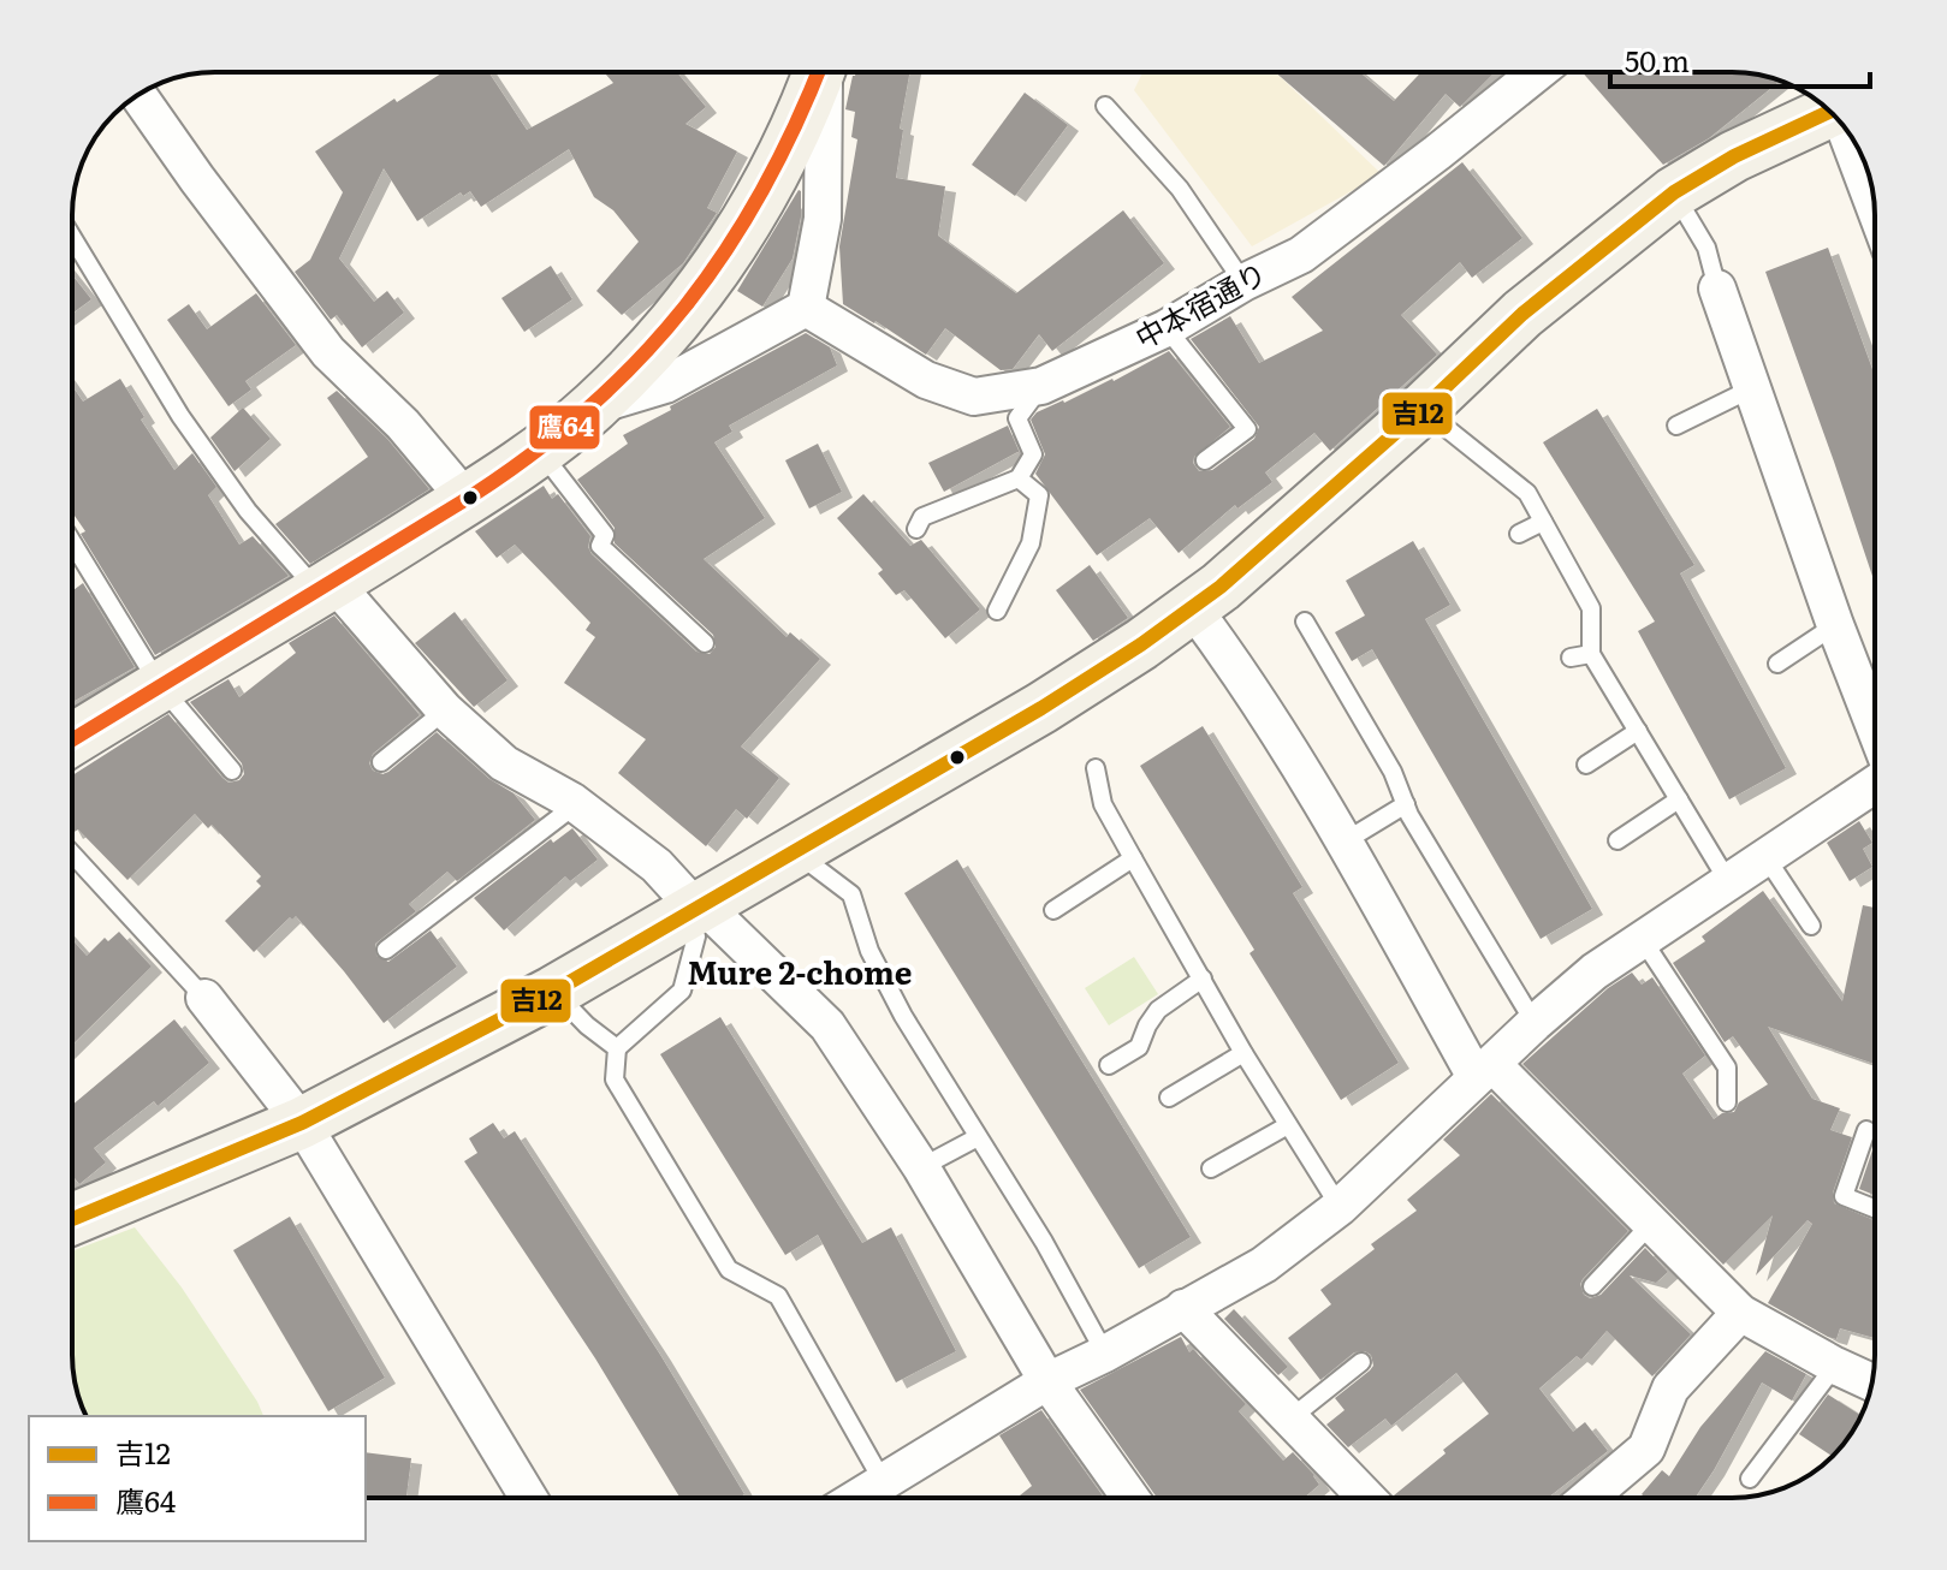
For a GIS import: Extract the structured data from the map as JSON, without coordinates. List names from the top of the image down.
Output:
{
  "streets": {
    "street": ["中本宿通り"]
  },
  "districts": ["Mure 2-chome"],
  "lines": ["transit line 鷹64", "transit line 吉12"],
  "legend": ["吉12", "鷹64"],
  "scale_bar": "50 m"
}
